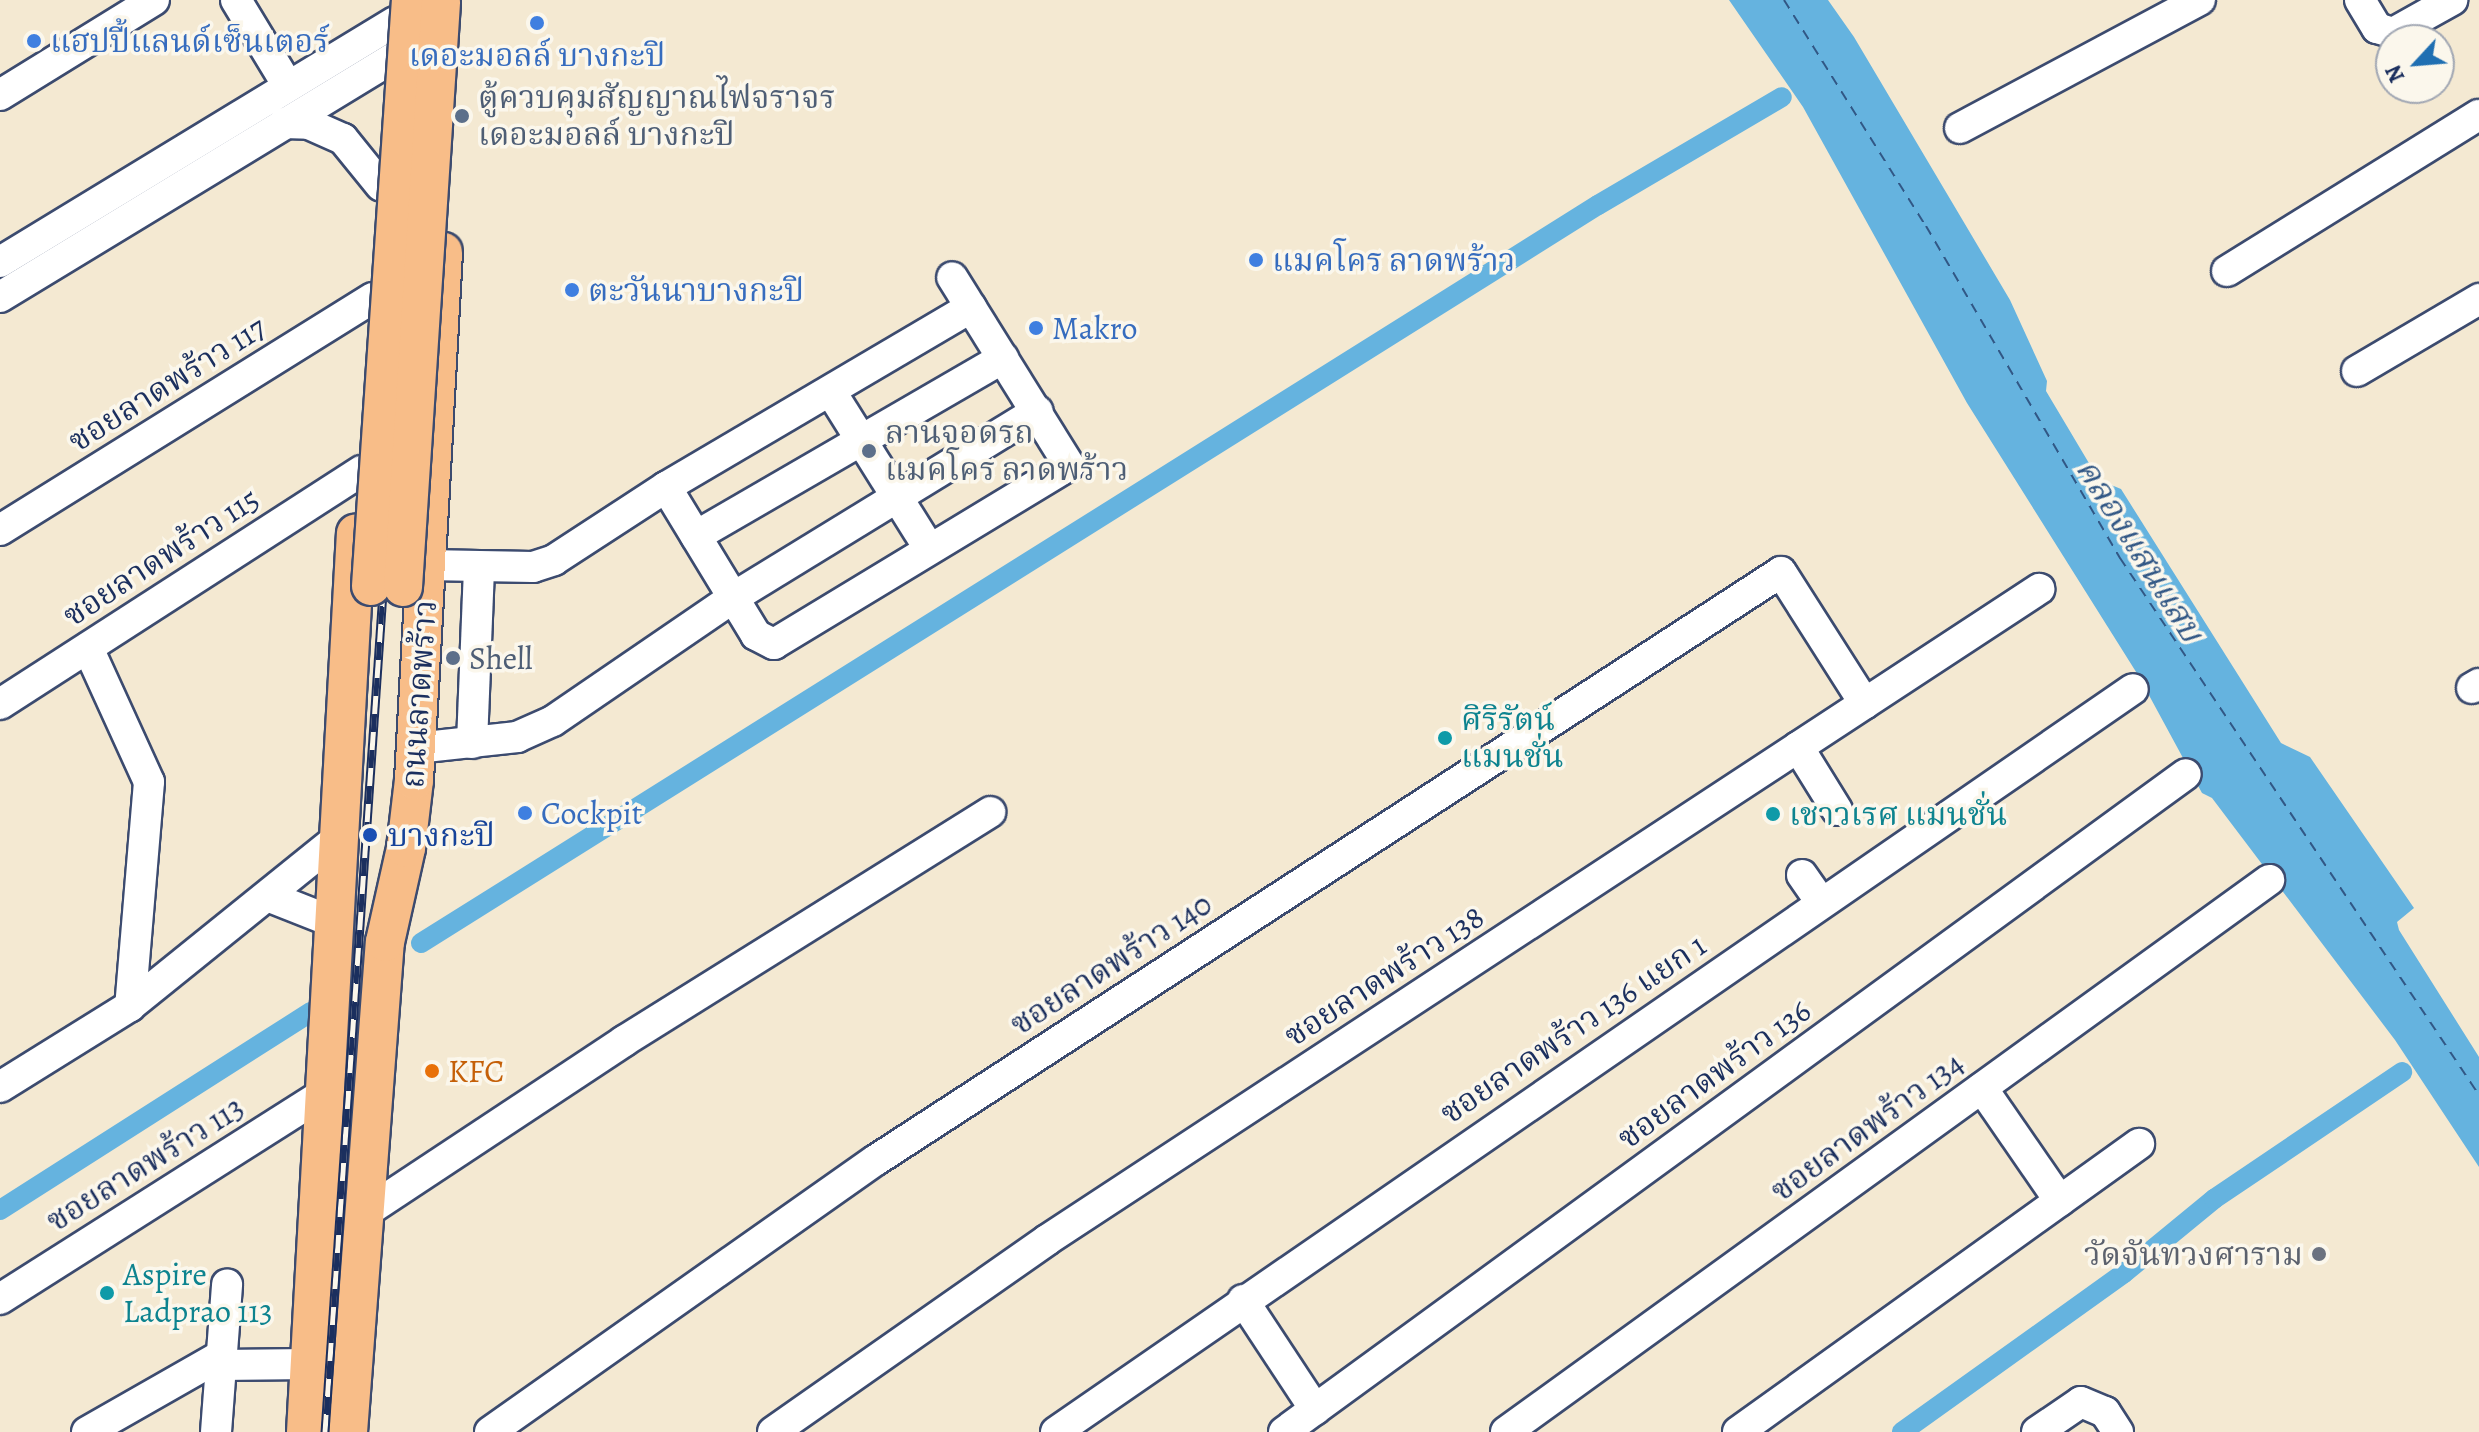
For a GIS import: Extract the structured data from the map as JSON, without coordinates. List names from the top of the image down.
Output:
{
  "streets": {
    "main road": ["ถนนลาดพร้าว"],
    "street": [
      "ซอยลาดพร้าว 117",
      "ซอยลาดพร้าว 115",
      "ซอยลาดพร้าว 140",
      "ซอยลาดพร้าว 138",
      "ซอยลาดพร้าว 136 แยก 1",
      "ซอยลาดพร้าว 136",
      "ซอยลาดพร้าว 134",
      "ซอยลาดพร้าว 113"
    ]
  },
  "crossings": [
    ["ซอยลาดพร้าว 140", "ซอยลาดพร้าว 138"]
  ],
  "water": ["คลองแสนแสบ"],
  "places": [
    "เดอะมอลล์ บางกะปิ",
    "แฮปปี้แลนด์เซ็นเตอร์",
    "ตู้ควบคุมสัญญาณไฟจราจร เดอะมอลล์ บางกะปิ",
    "แมคโคร ลาดพร้าว",
    "ตะวันนาบางกะปิ",
    "Makro",
    "ลานจอดรถ แมคโคร ลาดพร้าว",
    "Shell",
    "ศิริรัตน์ แมนชั่น",
    "Cockpit",
    "เชาวเรศ แมนชั่น",
    "บางกะปิ",
    "KFC",
    "วัดจันทวงศาราม",
    "Aspire Ladprao 113"
  ],
  "north": "bottom left"
}
